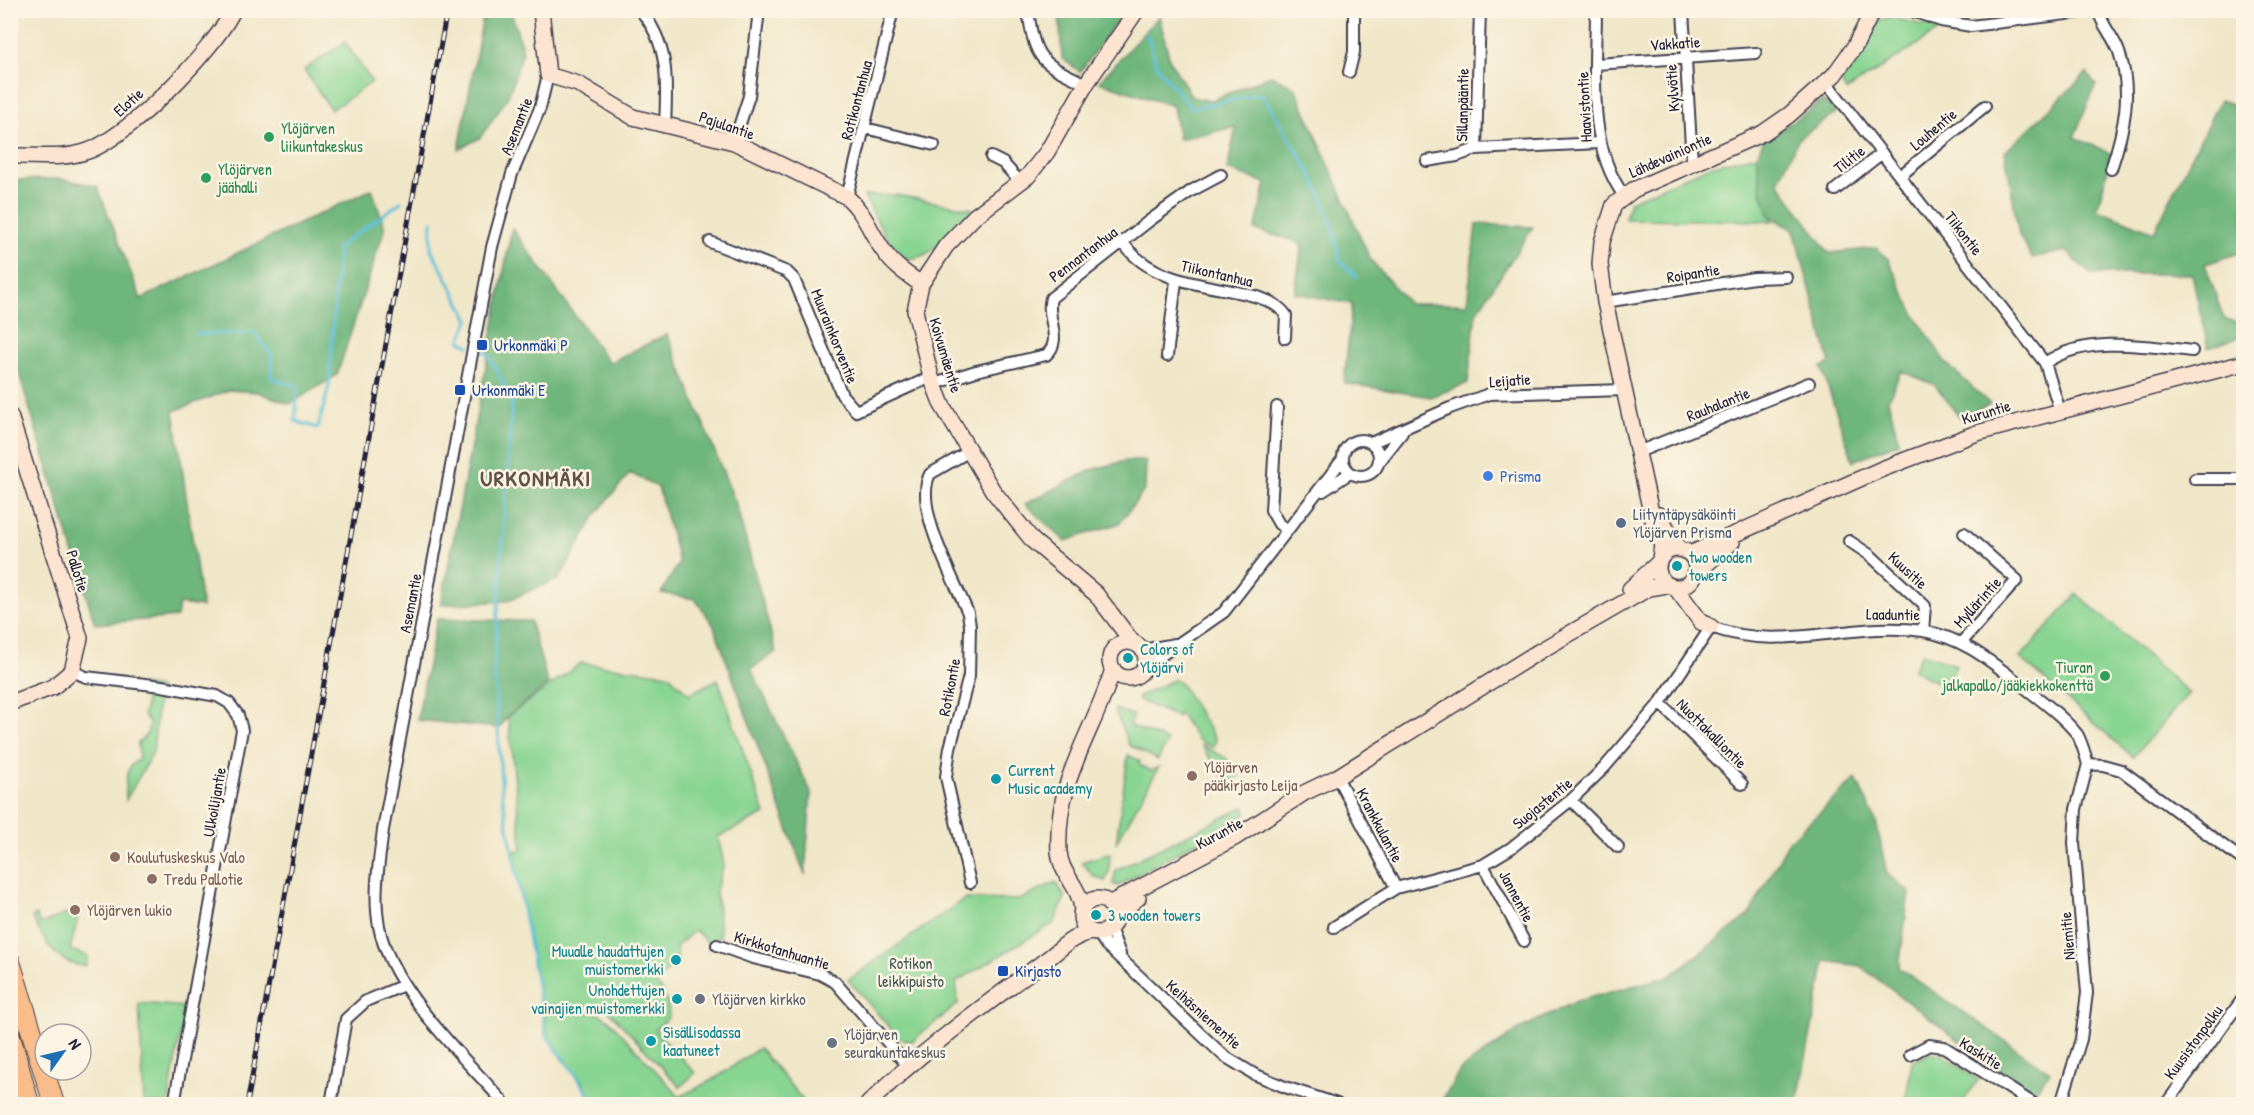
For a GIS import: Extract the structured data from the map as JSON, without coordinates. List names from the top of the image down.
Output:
{
  "streets": {
    "street": [
      "Vakkatie",
      "Kylvötie",
      "Rotikontanhua",
      "Elotie",
      "Sillanpääntie",
      "Haavistontie",
      "Pajulantie",
      "Asemantie",
      "Louhentie",
      "Lähdevainiontie",
      "Tilitie",
      "Tiikontie",
      "Pennantanhua",
      "Tiikontanhua",
      "Roipantie",
      "Muurainkorventie",
      "Koivumäentie",
      "Leijatie",
      "Rauhalantie",
      "Kuruntie",
      "Kuusitie",
      "Pallotie",
      "Myllärintie",
      "Laaduntie",
      "Rotikontie",
      "Nuottakalliontie",
      "Ulkoilijantie",
      "Suojastentie",
      "Krankkulantie",
      "Jannentie",
      "Niemitie",
      "Kirkkotanhuantie",
      "Keihäsniementie",
      "Kuusistonpolku",
      "Kaskitie"
    ]
  },
  "crossings": [
    ["Vakkatie", "Kylvötie"],
    ["Vakkatie", "Haavistontie"],
    ["Kylvötie", "Lähdevainiontie"],
    ["Rotikontanhua", "Pajulantie"],
    ["Sillanpääntie", "Haavistontie"],
    ["Haavistontie", "Lähdevainiontie"],
    ["Pajulantie", "Asemantie"],
    ["Pajulantie", "Koivumäentie"],
    ["Louhentie", "Tiikontie"],
    ["Lähdevainiontie", "Tiikontie"],
    ["Lähdevainiontie", "Roipantie"],
    ["Lähdevainiontie", "Leijatie"],
    ["Lähdevainiontie", "Rauhalantie"],
    ["Lähdevainiontie", "Kuruntie"],
    ["Lähdevainiontie", "Laaduntie"],
    ["Tilitie", "Tiikontie"],
    ["Tiikontie", "Kuruntie"],
    ["Pennantanhua", "Tiikontanhua"],
    ["Pennantanhua", "Muurainkorventie"],
    ["Pennantanhua", "Koivumäentie"],
    ["Muurainkorventie", "Koivumäentie"],
    ["Koivumäentie", "Leijatie"],
    ["Koivumäentie", "Rotikontie"],
    ["Kuruntie", "Laaduntie"],
    ["Kuruntie", "Krankkulantie"],
    ["Kuruntie", "Kirkkotanhuantie"],
    ["Kuruntie", "Keihäsniementie"],
    ["Kuusitie", "Laaduntie"],
    ["Pallotie", "Ulkoilijantie"],
    ["Myllärintie", "Laaduntie"],
    ["Laaduntie", "Suojastentie"],
    ["Laaduntie", "Niemitie"],
    ["Nuottakalliontie", "Suojastentie"],
    ["Suojastentie", "Krankkulantie"],
    ["Suojastentie", "Jannentie"]
  ],
  "districts": ["URKONMÄKI"],
  "parks": ["Rotikon leikkipuisto"],
  "places": {
    "other": [
      "Ylöjärven liikuntakeskus",
      "Ylöjärven jäähalli",
      "Prisma",
      "Liityntäpysäköinti Ylöjärven Prisma",
      "two wooden towers",
      "Colors of Ylöjärvi",
      "Tiuran jalkapallo/jääkiekkokenttä",
      "Ylöjärven pääkirjasto Leija",
      "Current Music academy",
      "Koulutuskeskus Valo",
      "Tredu Pallotie",
      "Ylöjärven lukio",
      "3 wooden towers",
      "Muualle haudattujen muistomerkki",
      "Unohdettujen vainajien muistomerkki",
      "Ylöjärven kirkko",
      "Sisällisodassa kaatuneet",
      "Ylöjärven seurakuntakeskus"
    ],
    "transit": ["Urkonmäki P", "Urkonmäki E", "Kirjasto"]
  },
  "north": "top right"
}
